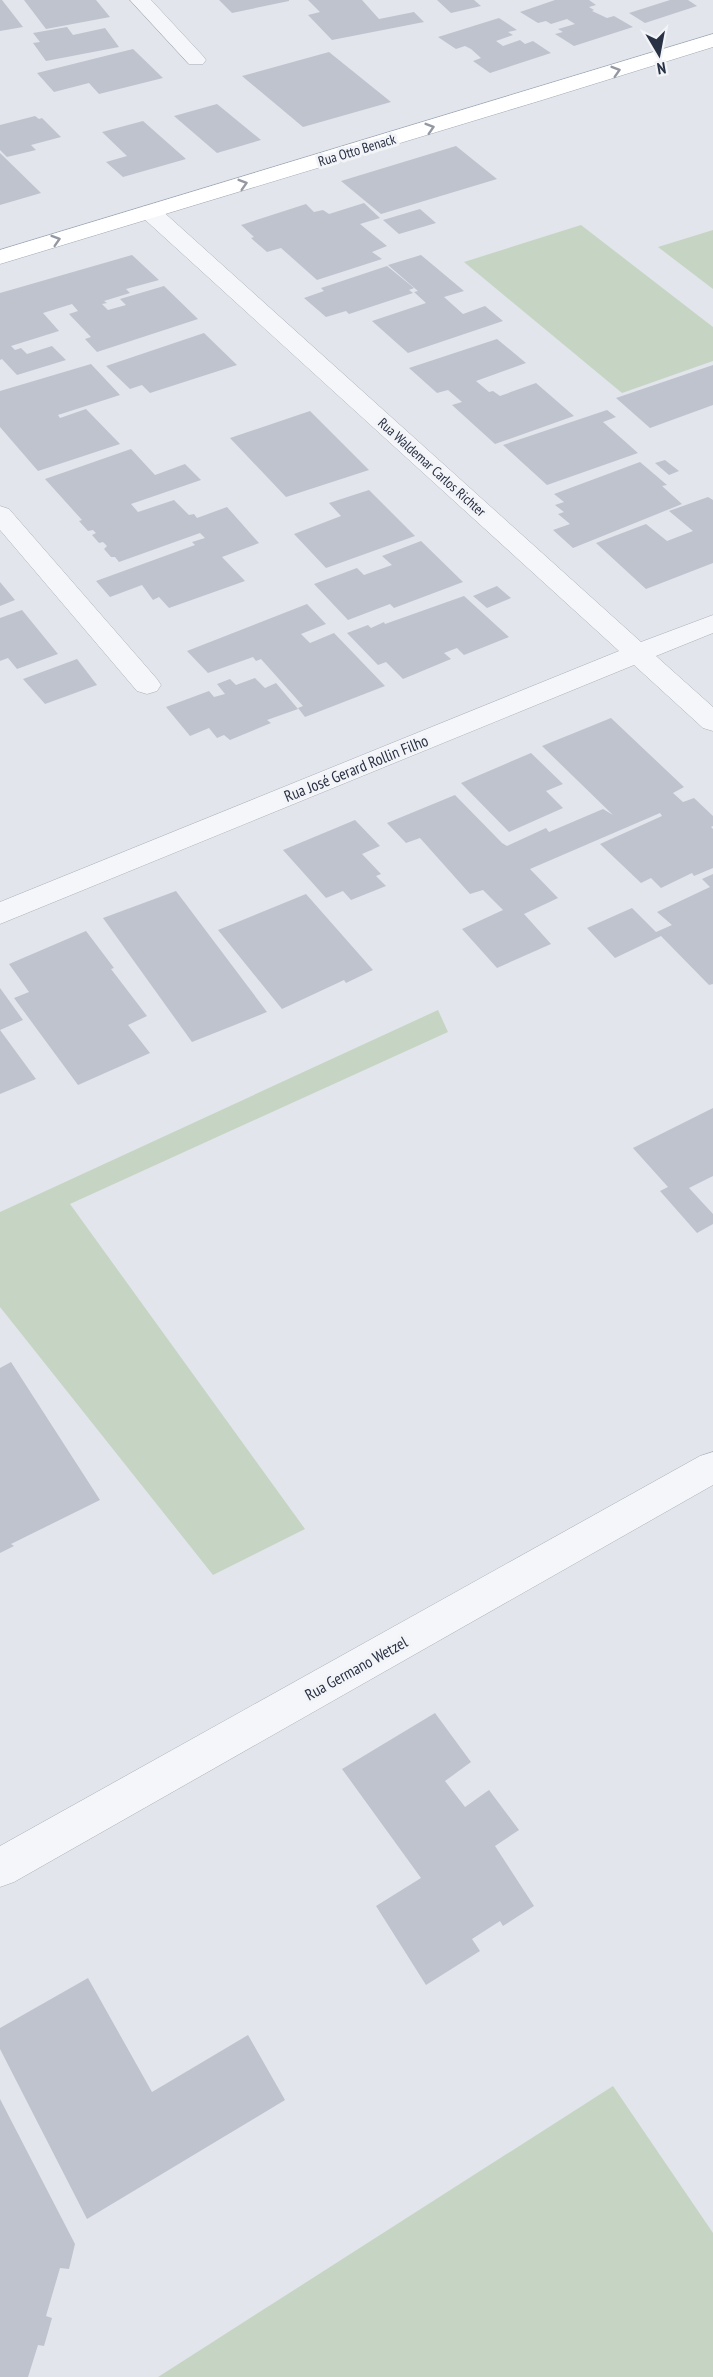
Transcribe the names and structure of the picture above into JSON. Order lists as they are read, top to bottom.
{
  "streets": {
    "main road": ["Rua Otto Benack"],
    "street": ["Rua Waldemar Carlos Richter", "Rua José Gerard Rollin Filho", "Rua Germano Wetzel"]
  },
  "crossings": [
    ["Rua Otto Benack", "Rua Waldemar Carlos Richter"],
    ["Rua Waldemar Carlos Richter", "Rua José Gerard Rollin Filho"]
  ],
  "one_way": ["Rua Otto Benack"],
  "north": "bottom"
}
